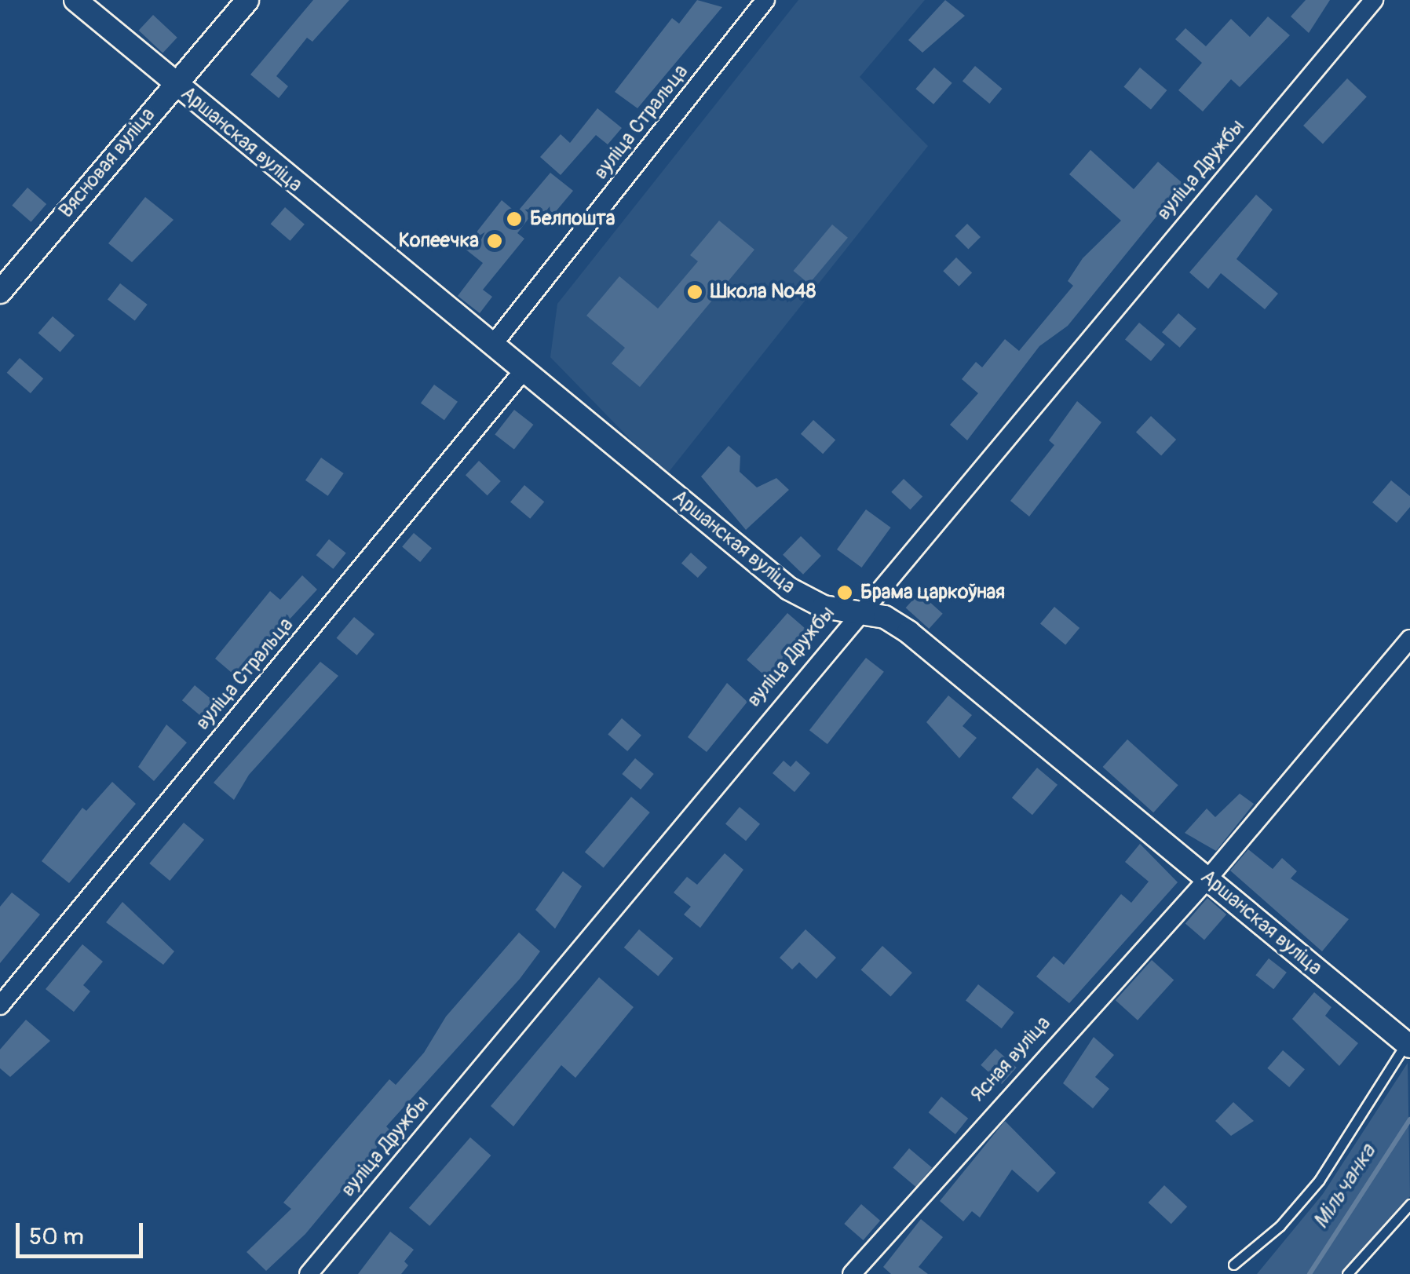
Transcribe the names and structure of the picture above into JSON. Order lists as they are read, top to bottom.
{
  "streets": {
    "street": [
      "вуліца Стральца",
      "Аршанская вуліца",
      "Вясновая вуліца",
      "вуліца Дружбы",
      "Ясная вуліца"
    ]
  },
  "crossings": [
    ["вуліца Стральца", "Аршанская вуліца"],
    ["Аршанская вуліца", "Вясновая вуліца"],
    ["Аршанская вуліца", "вуліца Дружбы"],
    ["Аршанская вуліца", "Ясная вуліца"]
  ],
  "water": ["Мільчанка"],
  "places": [
    "Белпошта",
    "Копеечка",
    "Школа №48",
    "Брама царкоўная"
  ],
  "scale_bar": "50 m"
}
